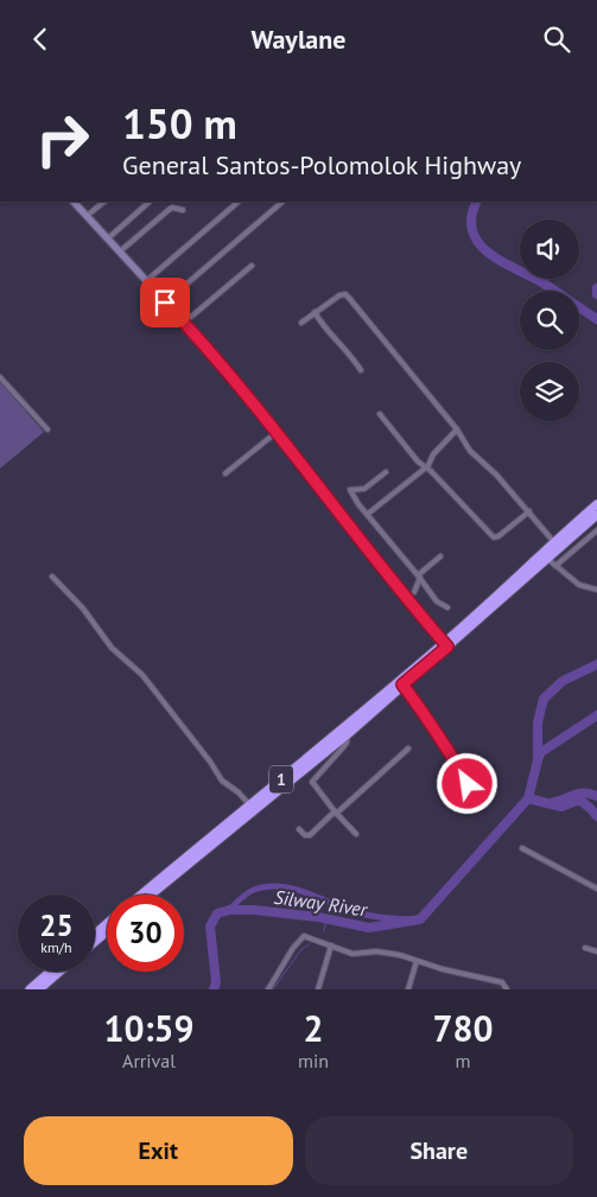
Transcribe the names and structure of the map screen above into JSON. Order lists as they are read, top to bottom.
{
  "streets": {
    "highway": ["1"]
  },
  "water": ["Silway River"],
  "page": {
    "header": "Waylane",
    "turn": ["150 m", "General Santos-Polomolok Highway"],
    "speed": "25 km/h",
    "limit": "30",
    "eta": [
      "10:59",
      "Arrival",
      "2",
      "min",
      "780",
      "m"
    ],
    "buttons": ["Exit", "Share"]
  }
}
